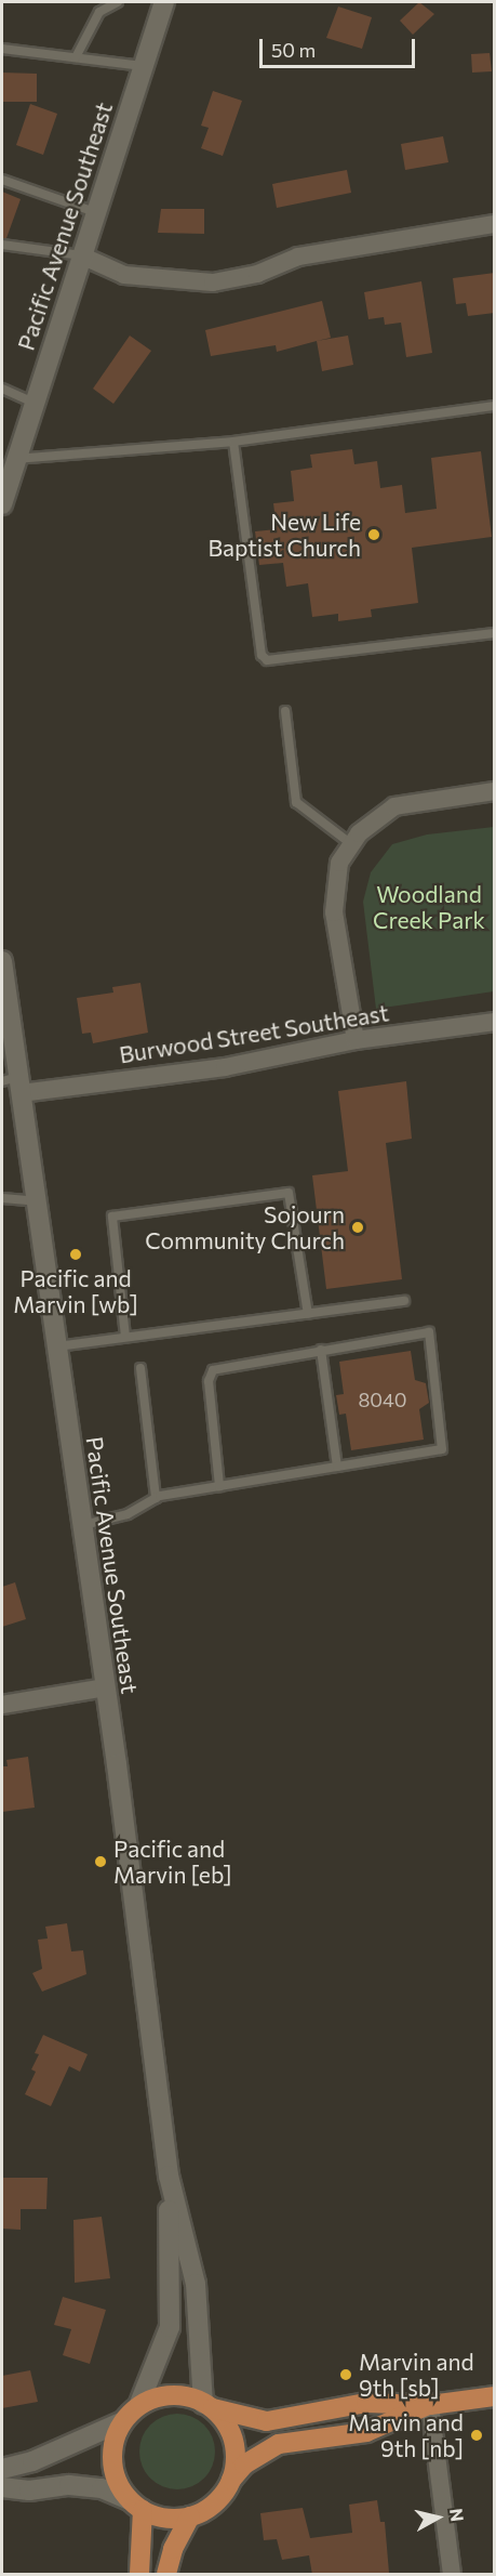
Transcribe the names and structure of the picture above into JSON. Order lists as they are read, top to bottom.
{
  "streets": {
    "main road": ["Pacific Avenue Southeast"],
    "street": ["Burwood Street Southeast"]
  },
  "crossings": [
    ["Pacific Avenue Southeast", "Burwood Street Southeast"]
  ],
  "parks": ["Woodland Creek Park"],
  "places": [
    "New Life Baptist Church",
    "Sojourn Community Church",
    "Pacific and Marvin [wb]",
    "Pacific and Marvin [eb]",
    "Marvin and 9th [sb]",
    "Marvin and 9th [nb]"
  ],
  "house_numbers": ["8040"],
  "scale_bar": "50 m",
  "north": "right"
}
